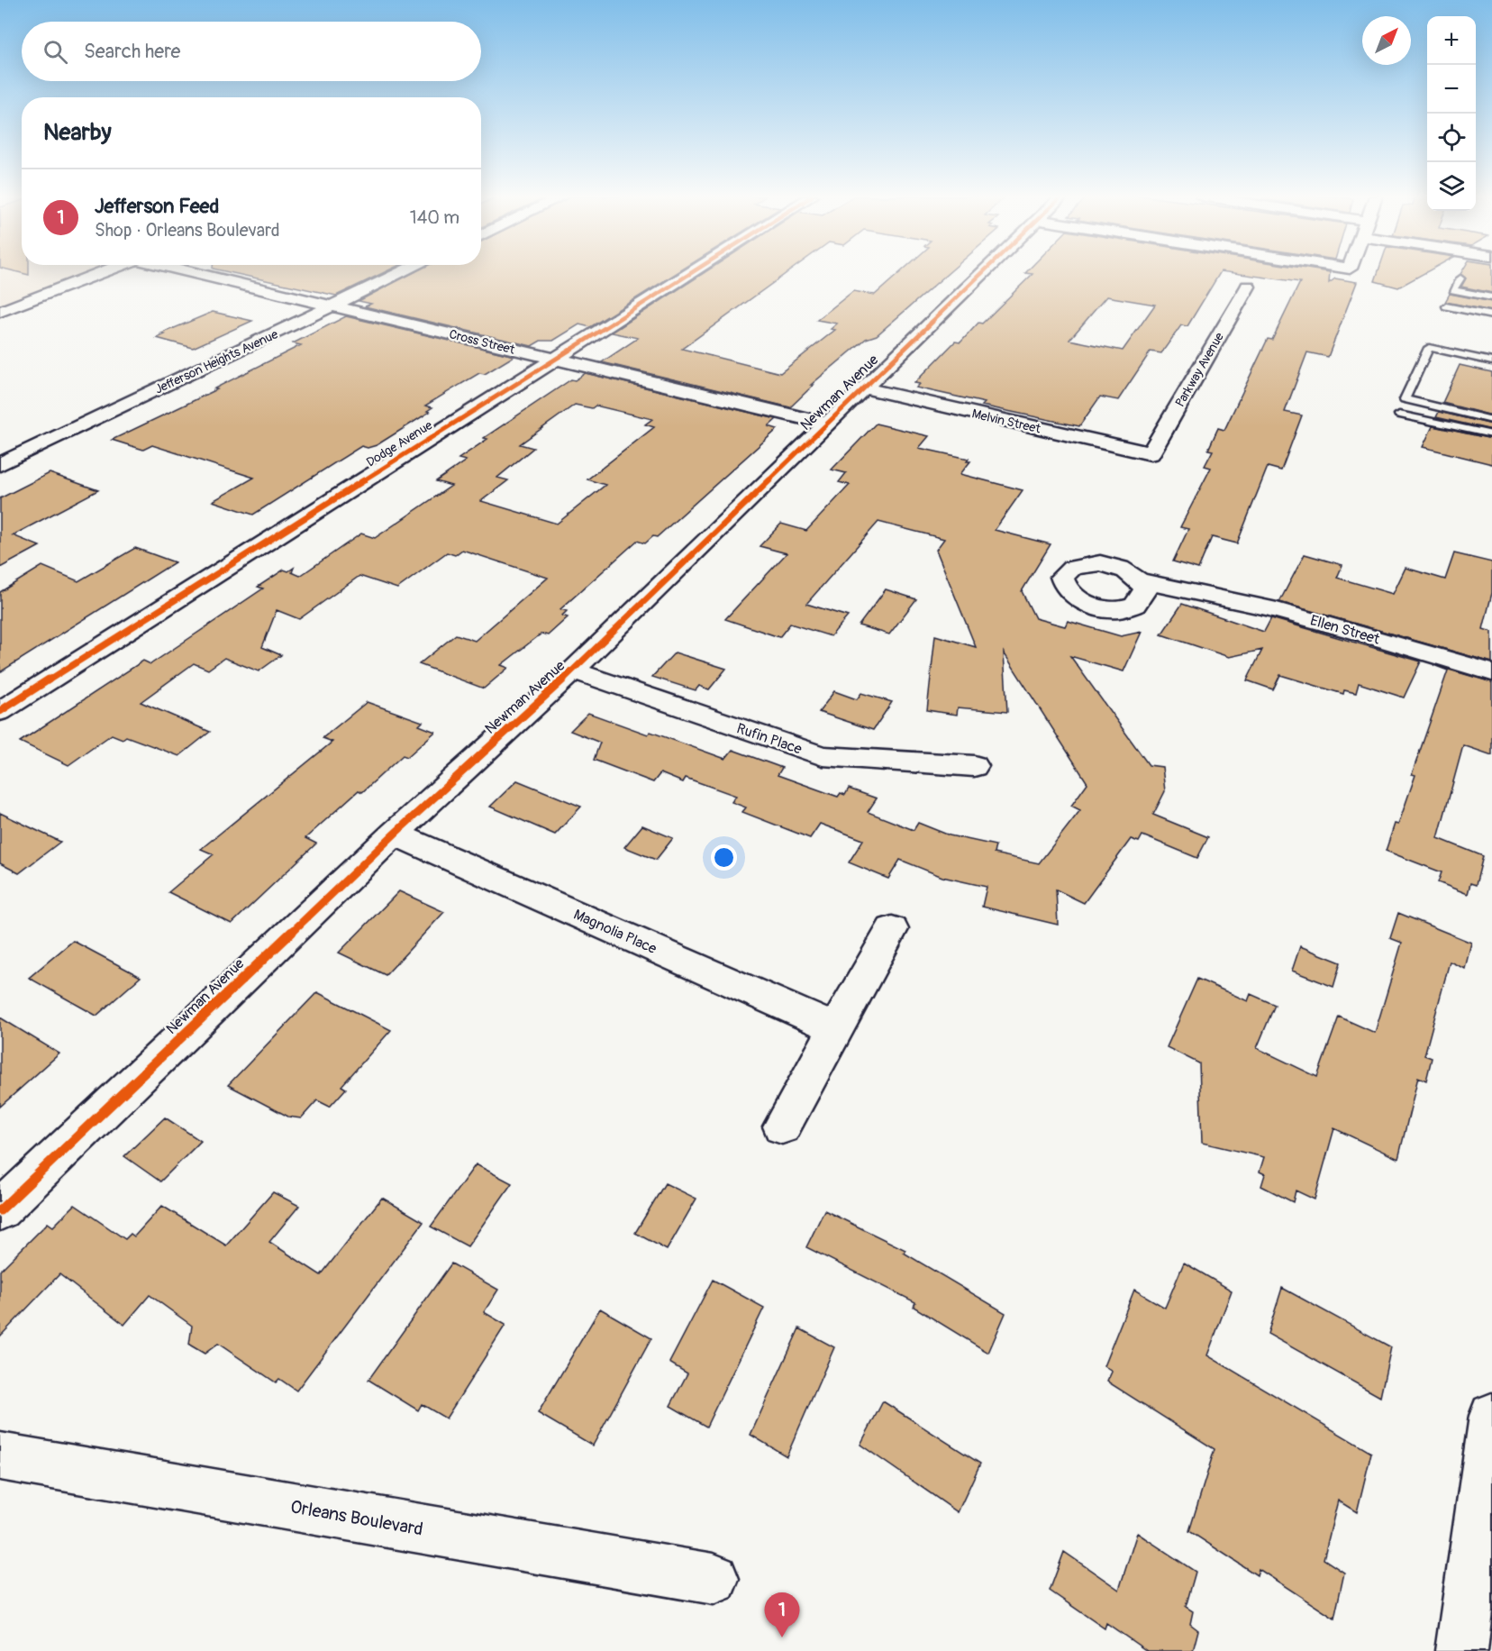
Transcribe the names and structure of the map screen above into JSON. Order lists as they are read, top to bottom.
{
  "streets": {
    "street": [
      "Cross Street",
      "Jefferson Heights Avenue",
      "Parkway Avenue",
      "Newman Avenue",
      "Melvin Street",
      "Dodge Avenue",
      "Ellen Street",
      "Rufin Place",
      "Magnolia Place",
      "Orleans Boulevard"
    ]
  },
  "crossings": [
    ["Cross Street", "Jefferson Heights Avenue"],
    ["Cross Street", "Newman Avenue"],
    ["Cross Street", "Dodge Avenue"],
    ["Parkway Avenue", "Melvin Street"],
    ["Newman Avenue", "Melvin Street"],
    ["Newman Avenue", "Rufin Place"],
    ["Newman Avenue", "Magnolia Place"]
  ],
  "north": "top right",
  "page": {
    "map_buttons": ["+", "−"],
    "search": "Search here",
    "heading": "Nearby",
    "list": [
      {
        "mark": "1",
        "name": "Jefferson Feed",
        "note": "Shop · Orleans Boulevard",
        "value": "140 m"
      }
    ],
    "pins": "1"
  }
}
